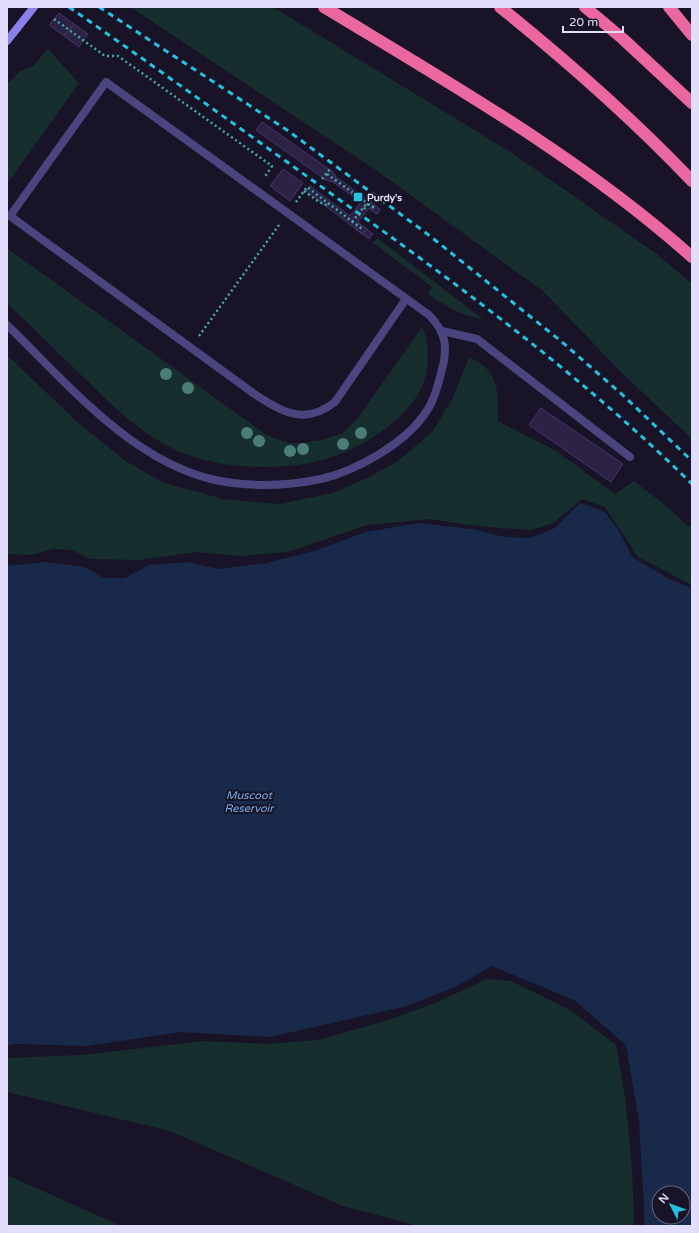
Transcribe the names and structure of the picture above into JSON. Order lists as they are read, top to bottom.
{
  "water": ["Muscoot Reservoir"],
  "places": {
    "transit": ["Purdy's"]
  },
  "scale_bar": "20 m",
  "north": "top left"
}
